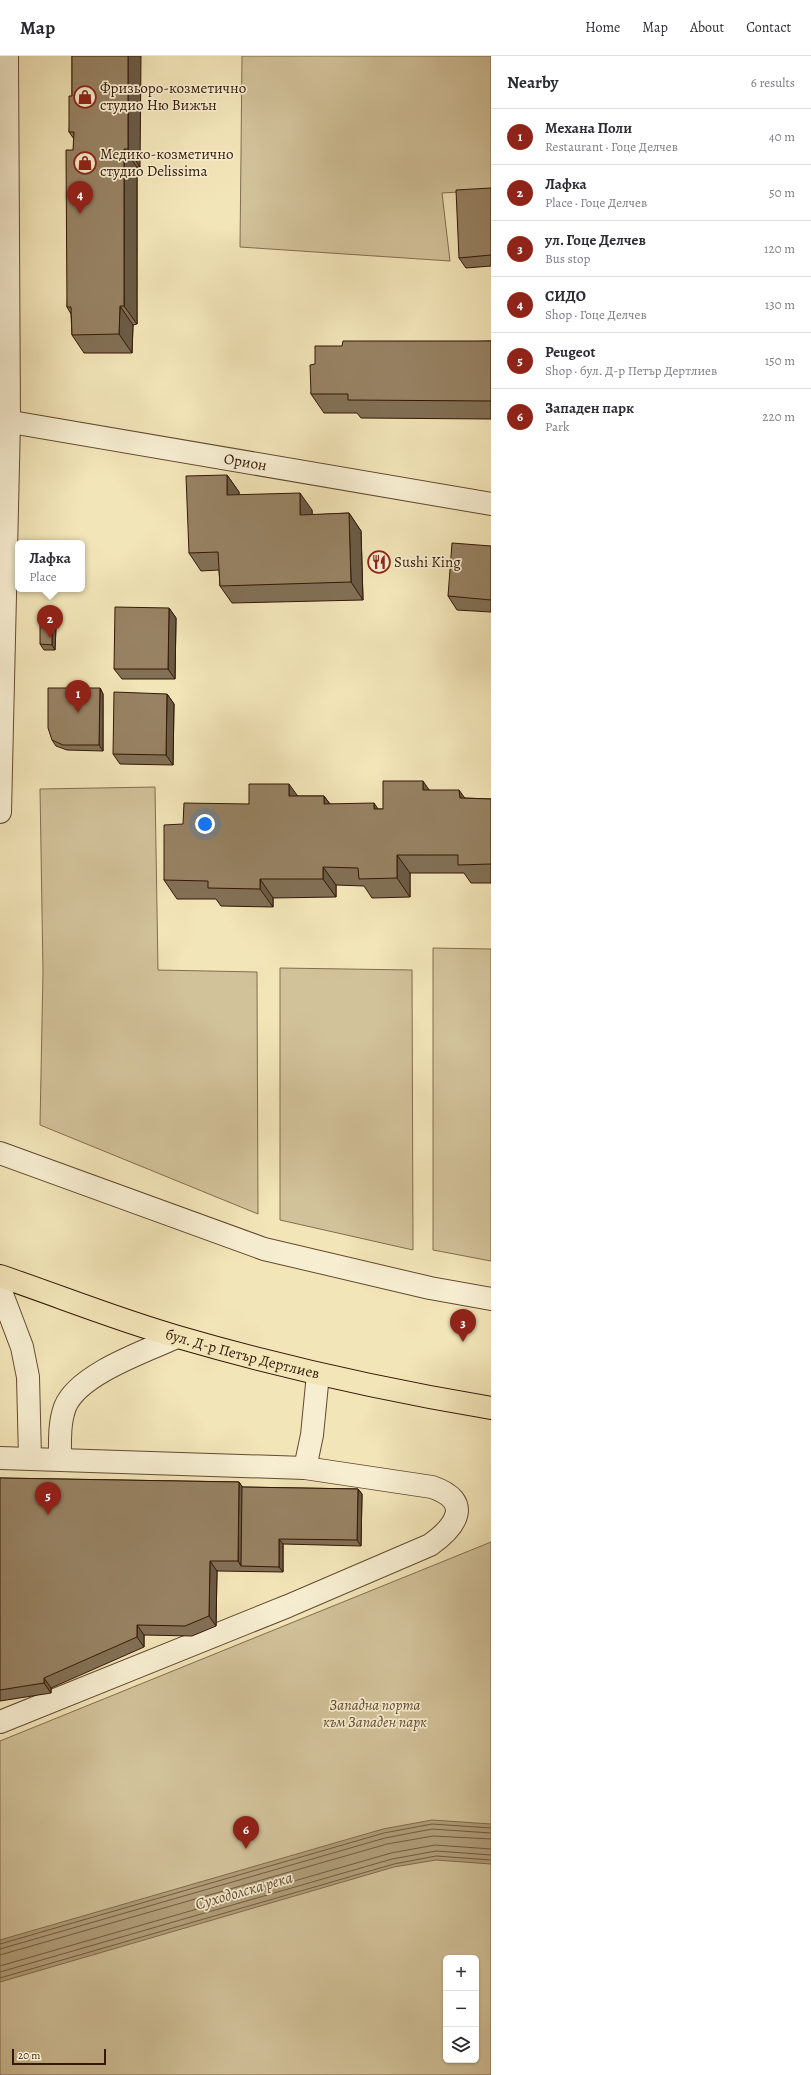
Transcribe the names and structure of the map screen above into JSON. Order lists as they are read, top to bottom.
{
  "streets": {
    "main road": ["бул. Д-р Петър Дертлиев"],
    "street": ["Орион"]
  },
  "water": ["Суходолска река"],
  "parks": ["Западна порта към Западен парк"],
  "places": {
    "shop": ["Фризьоро-козметично студио Ню Вижън", "Медико-козметично студио Delissima"],
    "restaurant": ["Sushi King"]
  },
  "scale_bar": "20 m",
  "page": {
    "header": "Map",
    "nav": [
      "Home",
      "Map",
      "About",
      "Contact"
    ],
    "heading": ["Nearby", "6 results"],
    "list": [
      {
        "mark": "1",
        "name": "Механа Поли",
        "note": "Restaurant · Гоце Делчев",
        "value": "40 m"
      },
      {
        "mark": "2",
        "name": "Лафка",
        "note": "Place · Гоце Делчев",
        "value": "50 m"
      },
      {
        "mark": "3",
        "name": "ул. Гоце Делчев",
        "note": "Bus stop",
        "value": "120 m"
      },
      {
        "mark": "4",
        "name": "СИДО",
        "note": "Shop · Гоце Делчев",
        "value": "130 m"
      },
      {
        "mark": "5",
        "name": "Peugeot",
        "note": "Shop · бул. Д-р Петър Дертлиев",
        "value": "150 m"
      },
      {
        "mark": "6",
        "name": "Западен парк",
        "note": "Park",
        "value": "220 m"
      }
    ],
    "pins": [
      "4",
      "2",
      "1",
      "3",
      "5",
      "6"
    ],
    "popup": ["Лафка", "Place"],
    "map_buttons": ["+", "−"],
    "scale": "20 m"
  }
}
